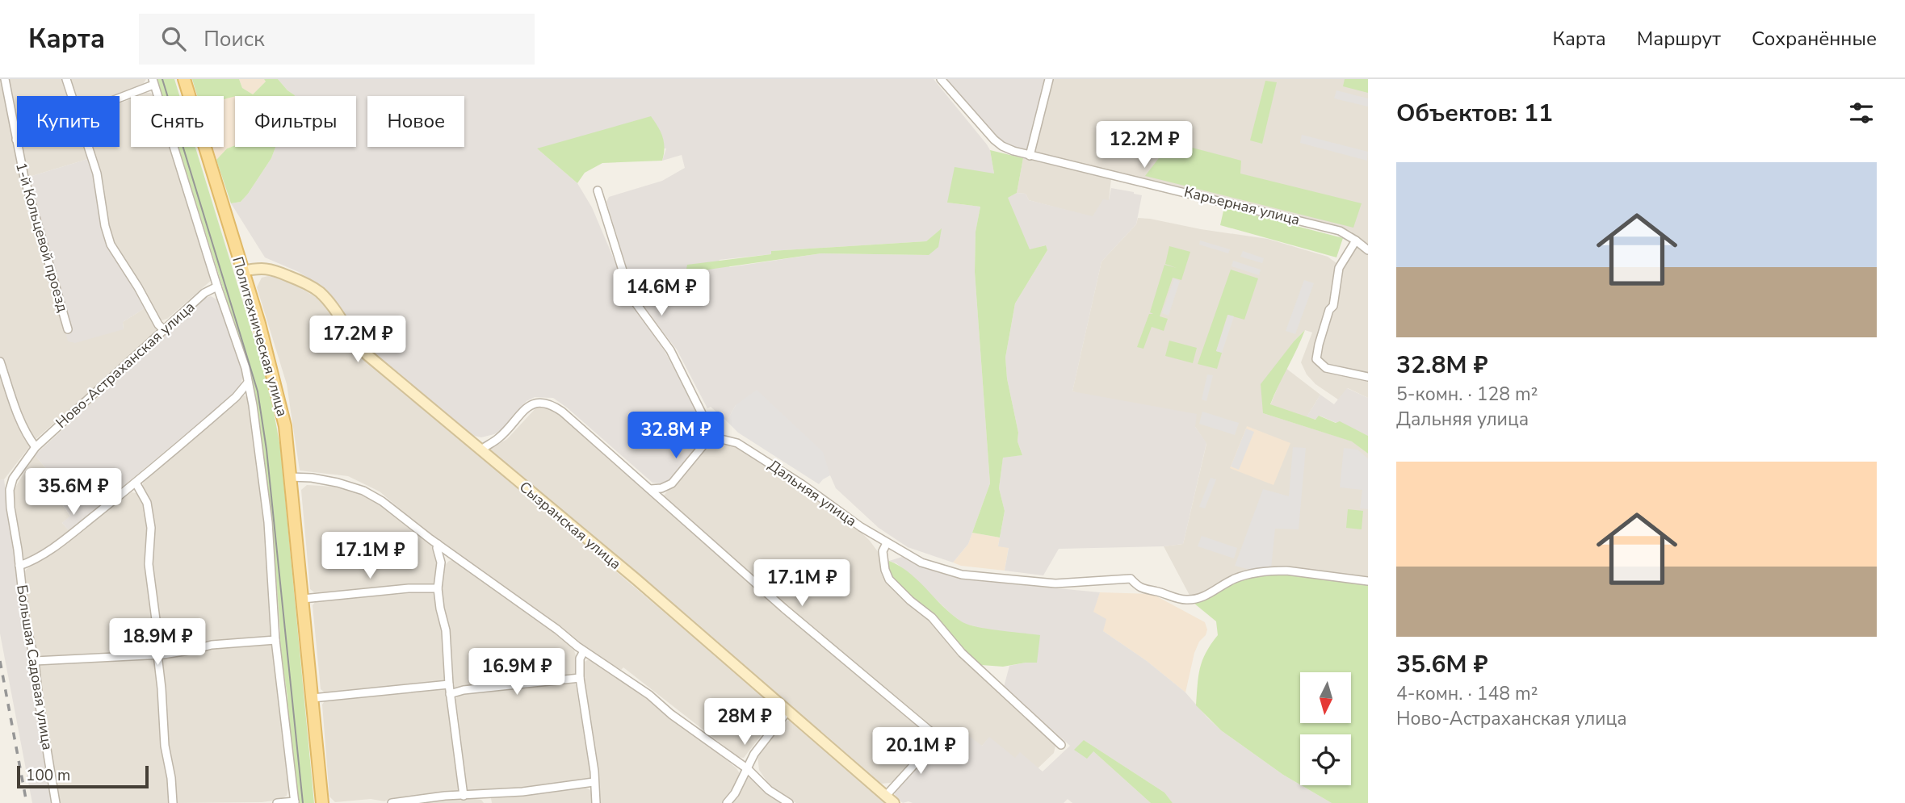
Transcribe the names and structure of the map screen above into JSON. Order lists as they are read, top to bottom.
{
  "streets": {
    "main road": ["Политехническая улица"],
    "street": [
      "Карьерная улица",
      "1-й Кольцевой проезд",
      "Ново-Астраханская улица",
      "Дальняя улица",
      "Сызранская улица",
      "Большая Садовая улица"
    ]
  },
  "crossings": [
    ["Политехническая улица", "Сызранская улица"],
    ["Ново-Астраханская улица", "Большая Садовая улица"]
  ],
  "scale_bar": "100 m",
  "north": "bottom",
  "page": {
    "header": "Карта",
    "search": "Поиск",
    "nav": ["Карта", "Маршрут", "Сохранённые"],
    "heading": "Объектов: 11",
    "chip": [
      "Купить",
      "Снять",
      "Фильтры",
      "Новое"
    ],
    "price": [
      "12.2M ₽",
      "14.6M ₽",
      "17.2M ₽",
      "32.8M ₽",
      "35.6M ₽",
      "17.1M ₽",
      "17.1M ₽",
      "18.9M ₽",
      "16.9M ₽",
      "28M ₽",
      "20.1M ₽"
    ],
    "list": [
      {
        "name": "32.8M ₽",
        "note": "5-комн. · 128 m² · Дальняя улица"
      },
      {
        "name": "35.6M ₽",
        "note": "4-комн. · 148 m² · Ново-Астраханская улица"
      }
    ],
    "scale": "100 m"
  }
}
